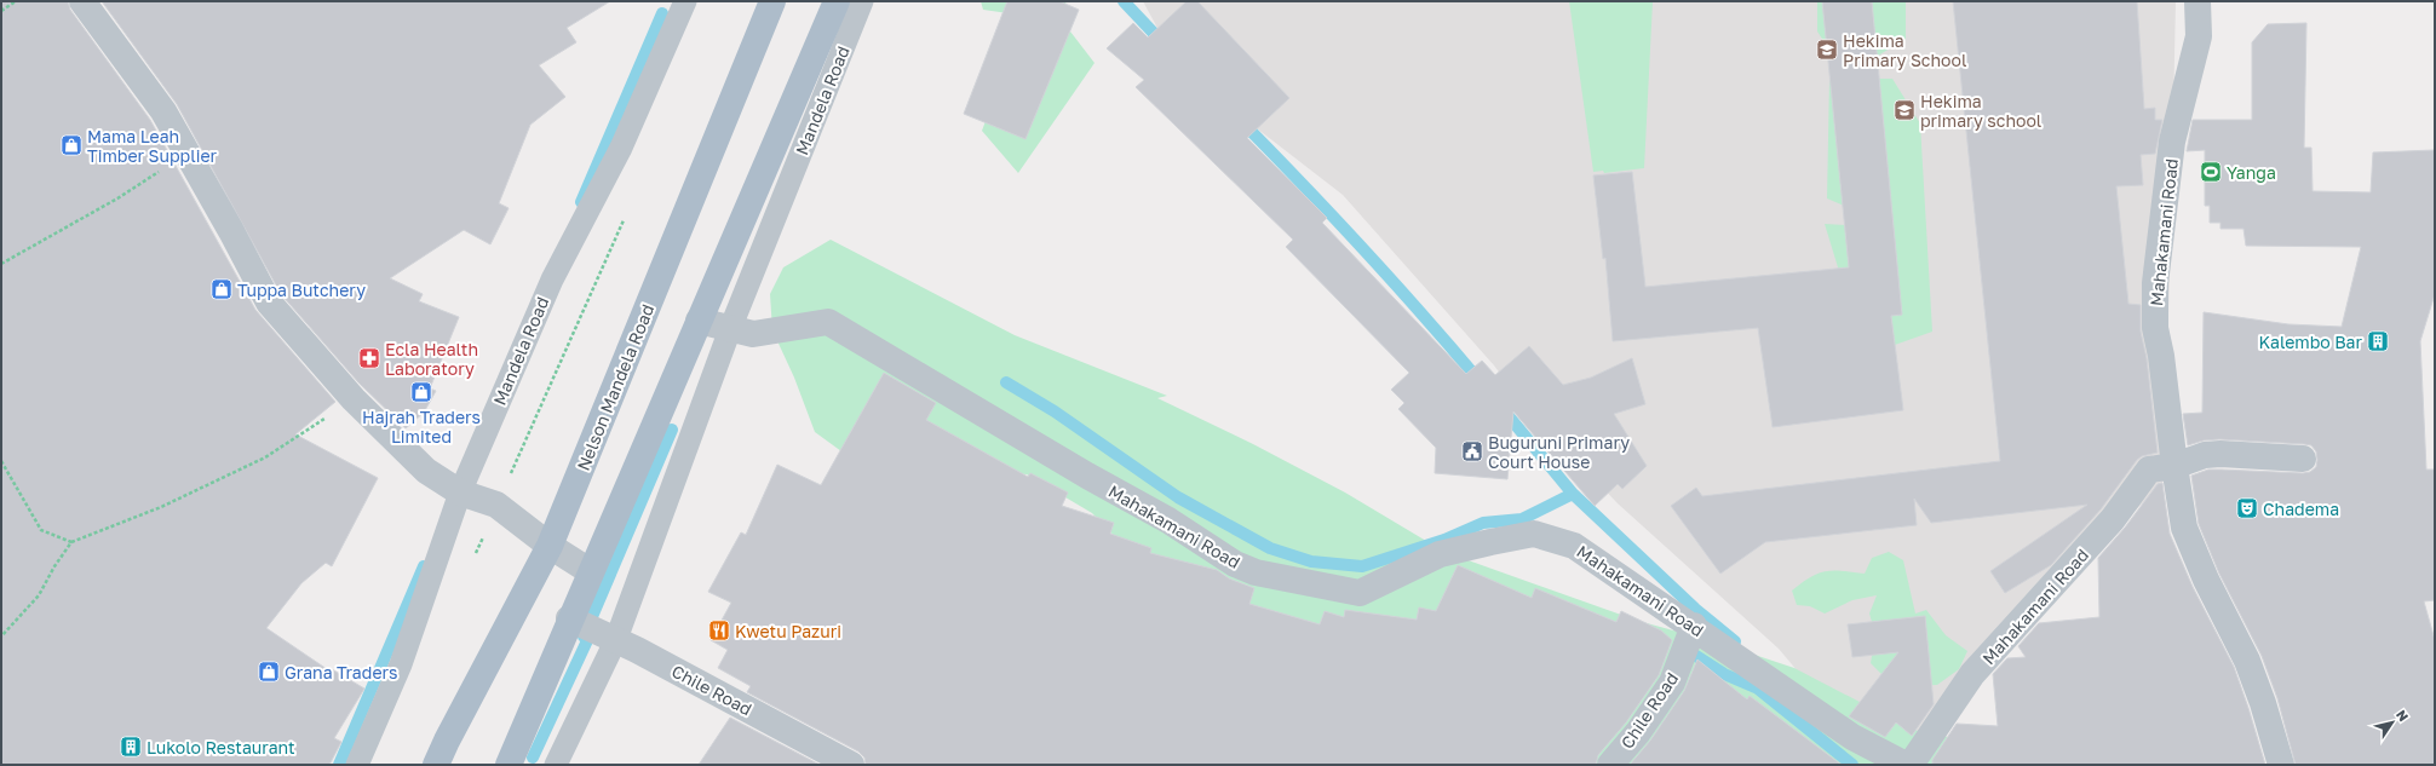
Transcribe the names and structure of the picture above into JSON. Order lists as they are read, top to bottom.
{
  "streets": {
    "main road": ["Nelson Mandela Road"],
    "street": ["Mahakamani Road", "Chile Road"],
    "lane": ["Mandela Road"]
  },
  "crossings": [
    ["Mandela Road", "Mahakamani Road"],
    ["Mandela Road", "Chile Road"],
    ["Mahakamani Road", "Chile Road"]
  ],
  "places": {
    "school or university": ["Hekima Primary School", "Hekima primary school"],
    "shop": [
      "Mama Leah Timber Supplier",
      "Tuppa Butchery",
      "Hajrah Traders Limited",
      "Grana Traders"
    ],
    "sports": ["Yanga"],
    "building": ["Kalembo Bar", "Lukolo Restaurant"],
    "pharmacy": ["Ecla Health Laboratory"],
    "public building": ["Buguruni Primary Court House"],
    "theatre": ["Chadema"],
    "restaurant": ["Kwetu Pazuri"]
  },
  "north": "top right"
}
